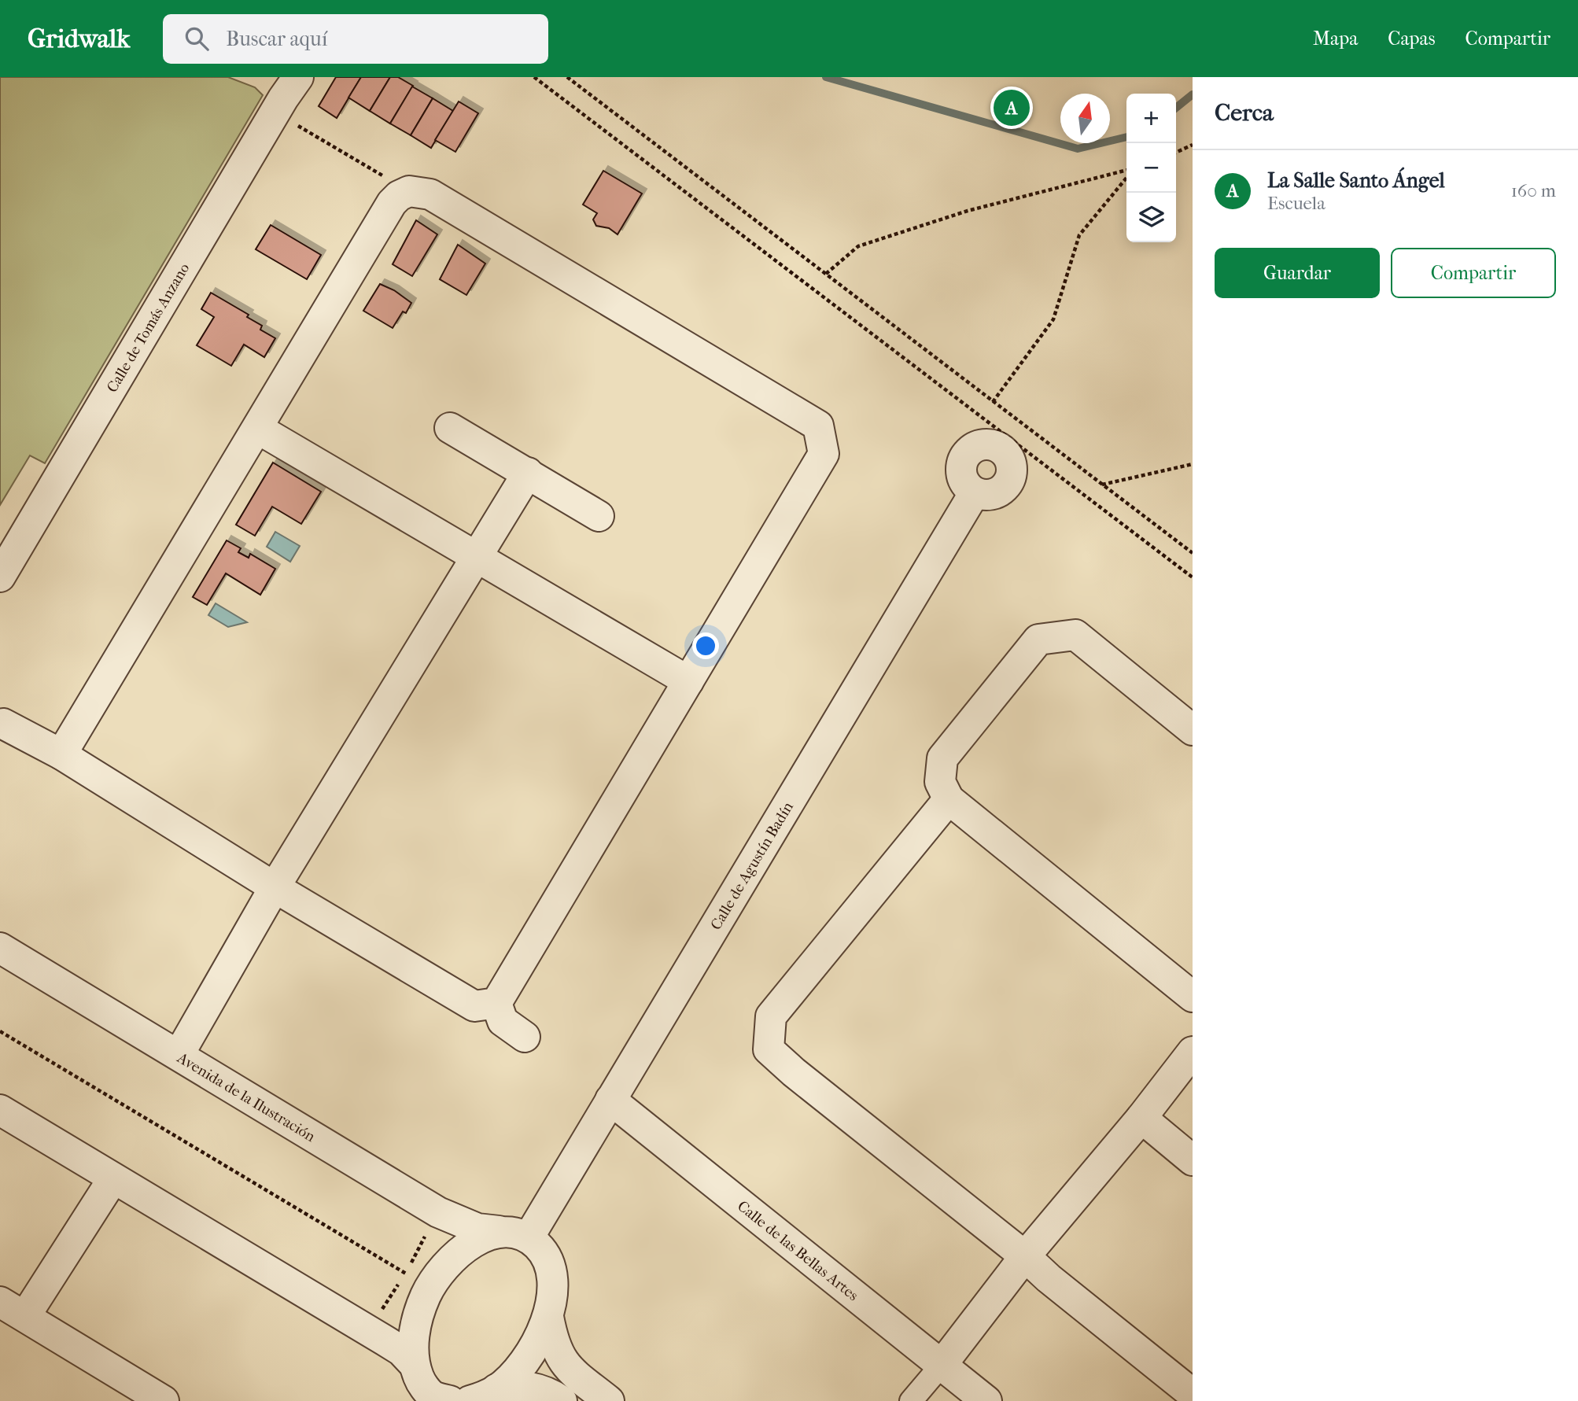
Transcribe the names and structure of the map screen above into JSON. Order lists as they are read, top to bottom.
{
  "streets": {
    "street": [
      "Calle de Tomás Anzano",
      "Calle de Agustín Badín",
      "Avenida de la Ilustración",
      "Calle de las Bellas Artes"
    ]
  },
  "crossings": [
    ["Calle de Agustín Badín", "Avenida de la Ilustración"],
    ["Calle de Agustín Badín", "Calle de las Bellas Artes"]
  ],
  "north": "top",
  "page": {
    "header": "Gridwalk",
    "search": "Buscar aquí",
    "nav": ["Mapa", "Capas", "Compartir"],
    "heading": "Cerca",
    "pins": "A",
    "map_buttons": ["+", "−"],
    "list": [
      {
        "mark": "A",
        "name": "La Salle Santo Ángel",
        "note": "Escuela",
        "value": "160 m"
      }
    ],
    "buttons": ["Guardar", "Compartir"]
  }
}
